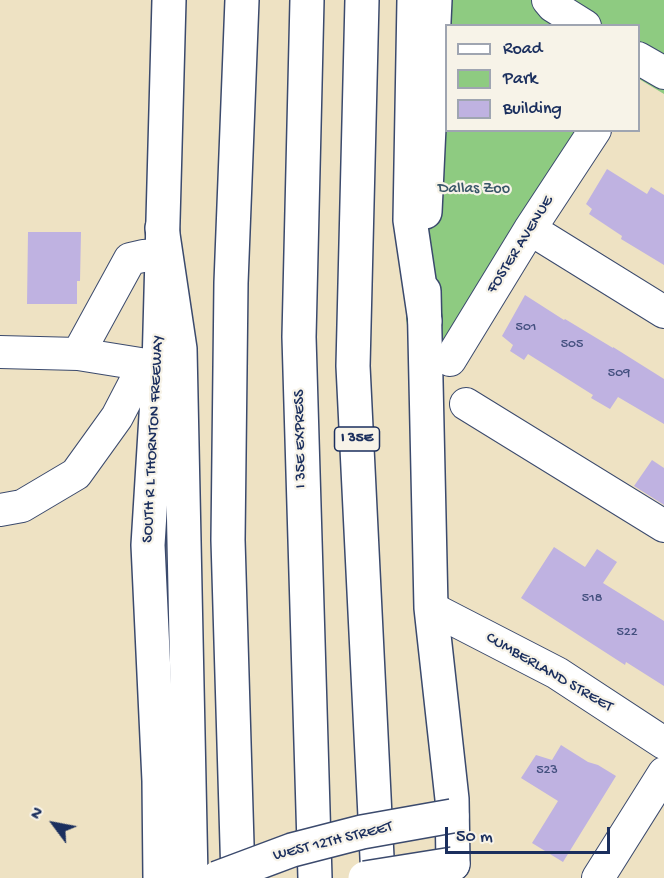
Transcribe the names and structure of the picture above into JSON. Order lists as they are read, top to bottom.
{
  "streets": {
    "main road": [
      "SOUTH R L THORNTON FREEWAY",
      "I 35E EXPRESS",
      "I 35E",
      "WEST 12TH STREET"
    ],
    "street": ["FOSTER AVENUE", "CUMBERLAND STREET"]
  },
  "parks": ["Dallas Zoo"],
  "house_numbers": [
    "501",
    "505",
    "509",
    "518",
    "522",
    "523"
  ],
  "legend": ["Road", "Park", "Building"],
  "scale_bar": "50 m",
  "north": "top left"
}
